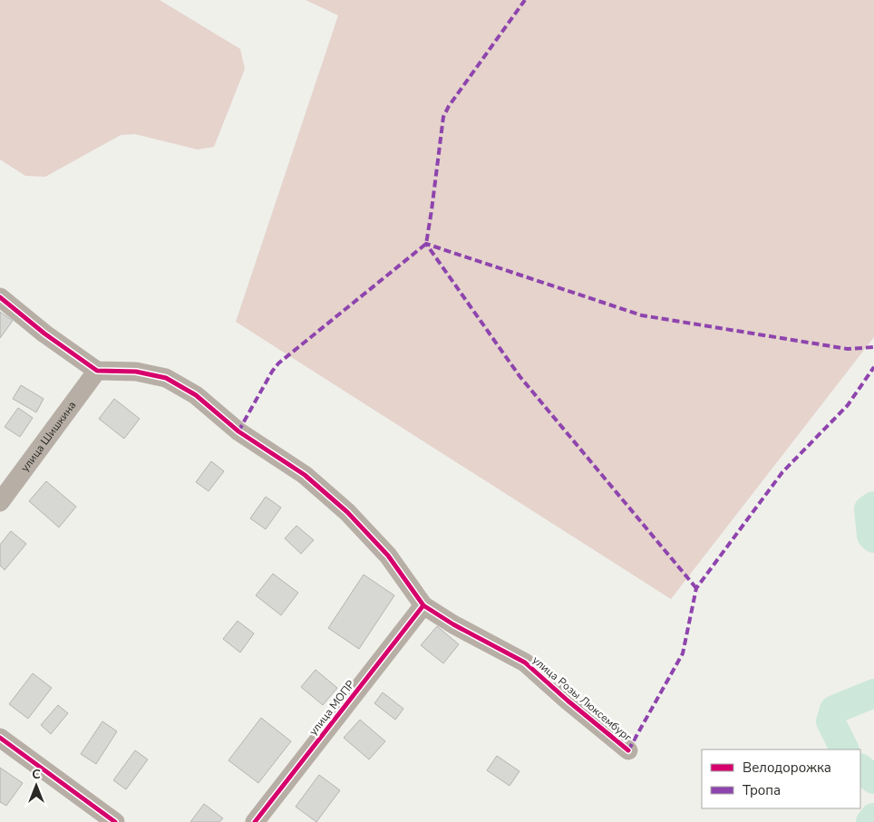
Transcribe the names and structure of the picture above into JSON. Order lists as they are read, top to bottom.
{
  "streets": {
    "street": ["улица Шишкина", "улица Розы Люксембург", "улица МОПР"]
  },
  "crossings": [
    ["улица Шишкина", "улица Розы Люксембург"],
    ["улица Розы Люксембург", "улица МОПР"]
  ],
  "legend": ["Велодорожка", "Тропа"],
  "north": "top"
}
